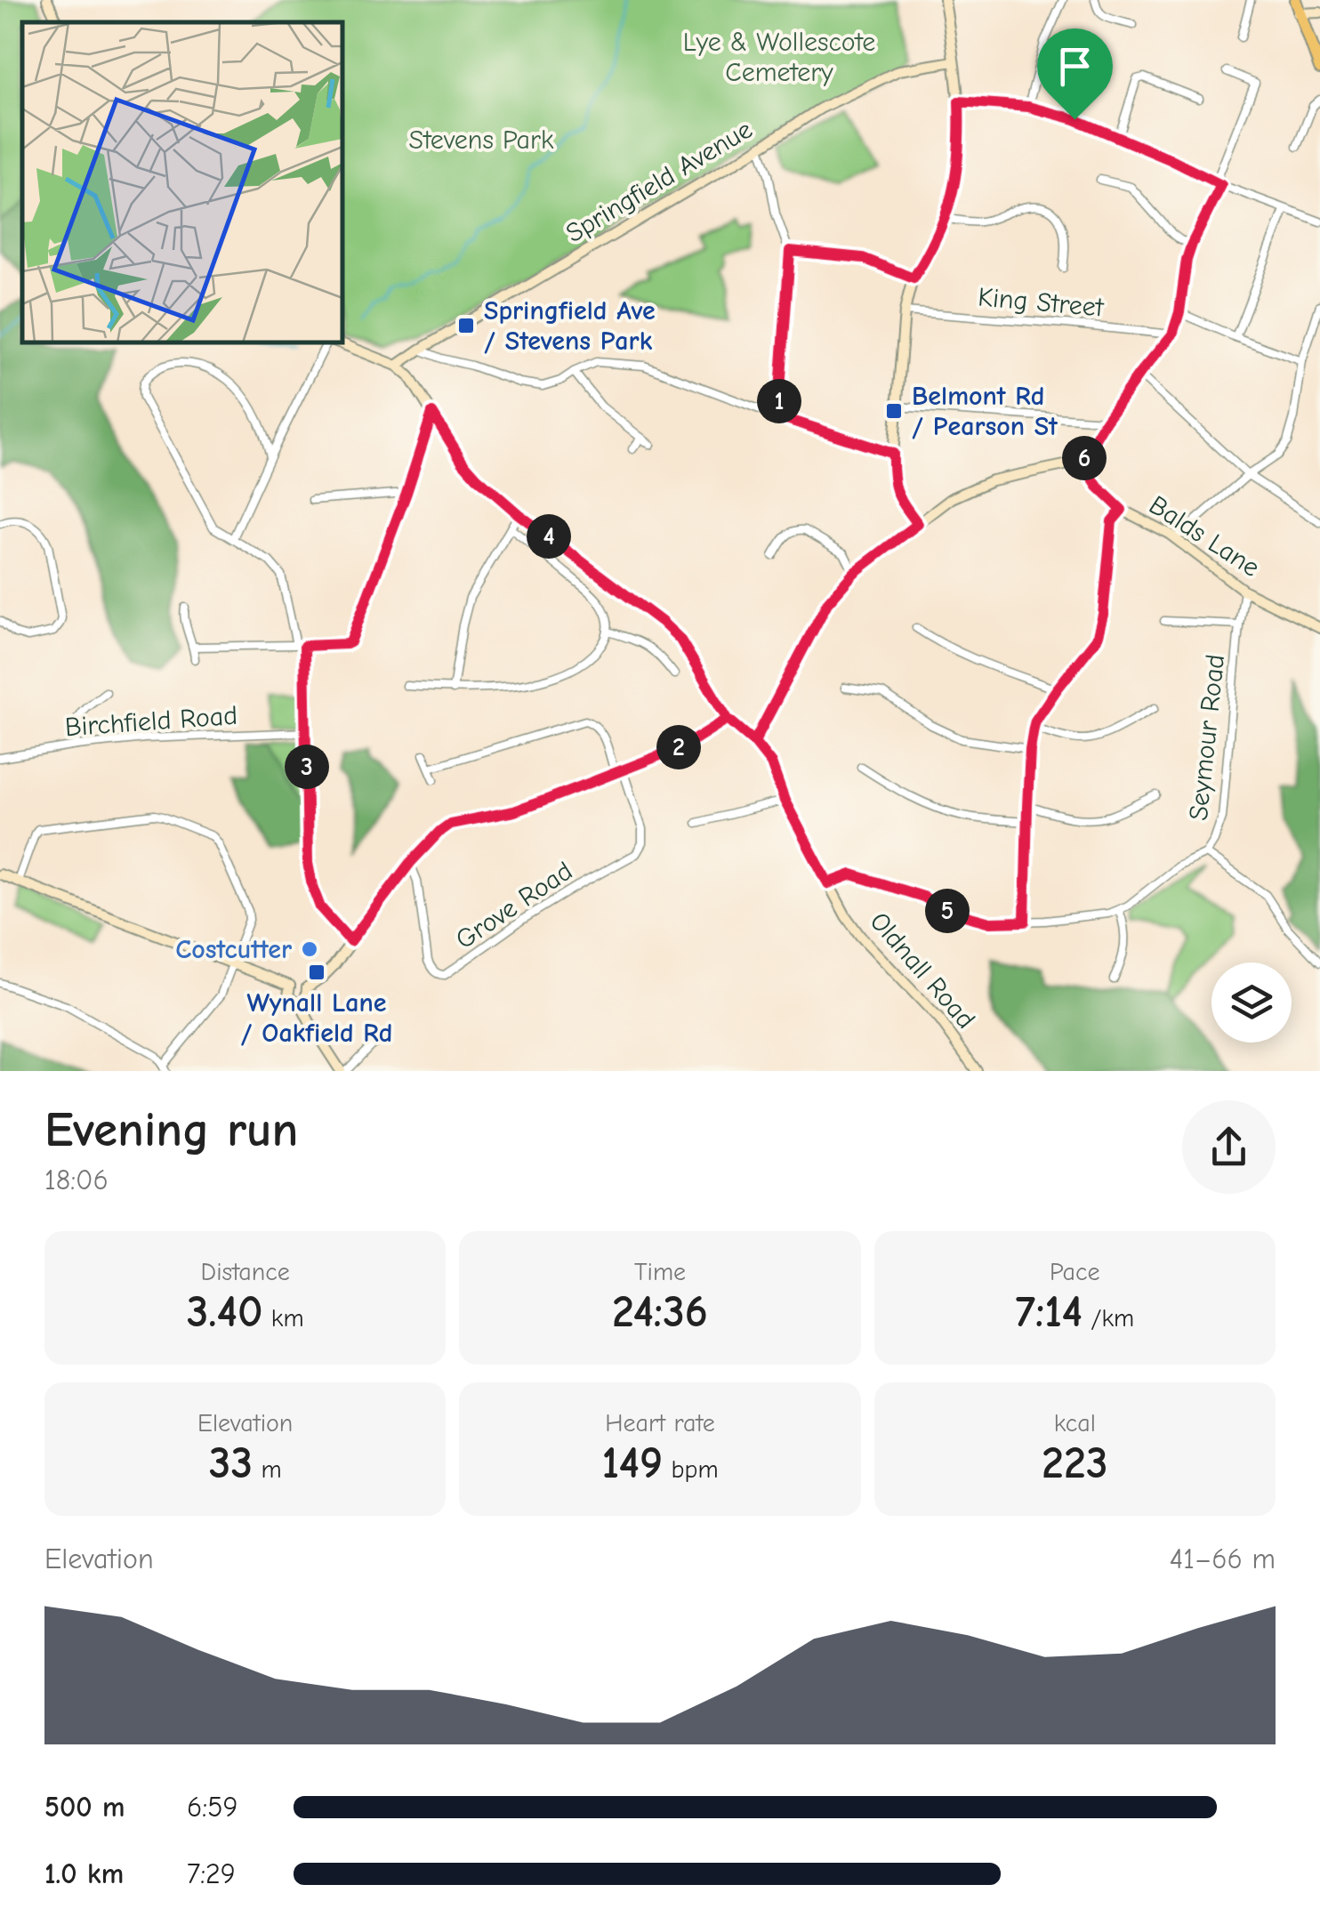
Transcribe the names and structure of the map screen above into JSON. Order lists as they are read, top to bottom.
{
  "streets": {
    "street": [
      "Springfield Avenue",
      "King Street",
      "Balds Lane",
      "Birchfield Road",
      "Seymour Road",
      "Grove Road",
      "Oldnall Road"
    ]
  },
  "crossings": [
    ["Springfield Avenue", "Oldnall Road"],
    ["Balds Lane", "Seymour Road"],
    ["Seymour Road", "Oldnall Road"]
  ],
  "parks": ["Lye & Wollescote Cemetery", "Stevens Park"],
  "places": {
    "transit": ["Springfield Ave / Stevens Park", "Belmont Rd / Pearson St", "Wynall Lane / Oakfield Rd"],
    "other": ["Costcutter"]
  },
  "page": {
    "pins": [
      "1",
      "6",
      "4",
      "2",
      "3",
      "5"
    ],
    "heading": ["Evening run", "18:06"],
    "stats": [
      ["Distance", "3.40 km"],
      ["Time", "24:36"],
      ["Pace", "7:14 /km"],
      ["Elevation", "33 m"],
      ["Heart rate", "149 bpm"],
      ["kcal", "223"]
    ],
    "chart": ["Elevation", "41–66 m"],
    "list": [
      {
        "name": "500 m",
        "note": "6:59"
      },
      {
        "name": "1.0 km",
        "note": "7:29"
      }
    ]
  }
}
